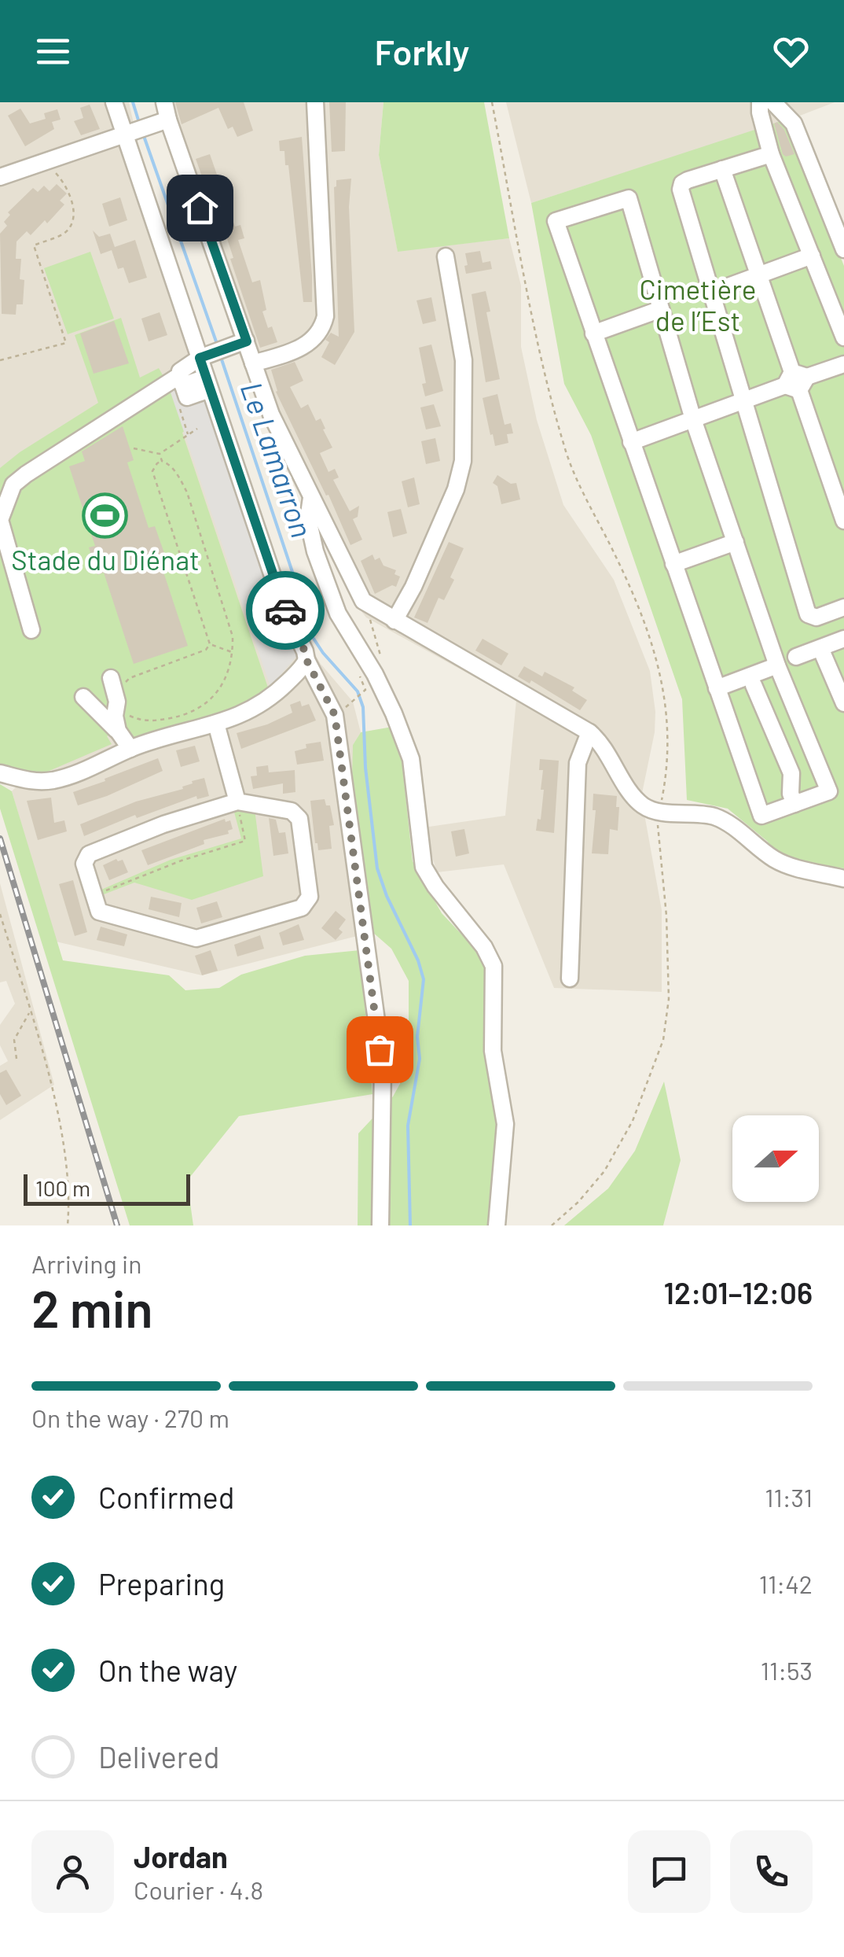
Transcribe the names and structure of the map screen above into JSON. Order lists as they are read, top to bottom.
{
  "water": ["Le Lamarron"],
  "parks": ["Cimetière de l’Est"],
  "places": {
    "sports": ["Stade du Diénat"]
  },
  "scale_bar": "100 m",
  "north": "right",
  "page": {
    "header": "Forkly",
    "scale": "100 m",
    "heading": ["2 min", "Arriving in", "12:01–12:06"],
    "panel": ["Jordan", "Courier · 4.8"],
    "bar": "On the way · 270 m",
    "list": [
      ["Confirmed", "11:31"],
      ["Preparing", "11:42"],
      ["On the way", "11:53"],
      "Delivered"
    ]
  }
}
